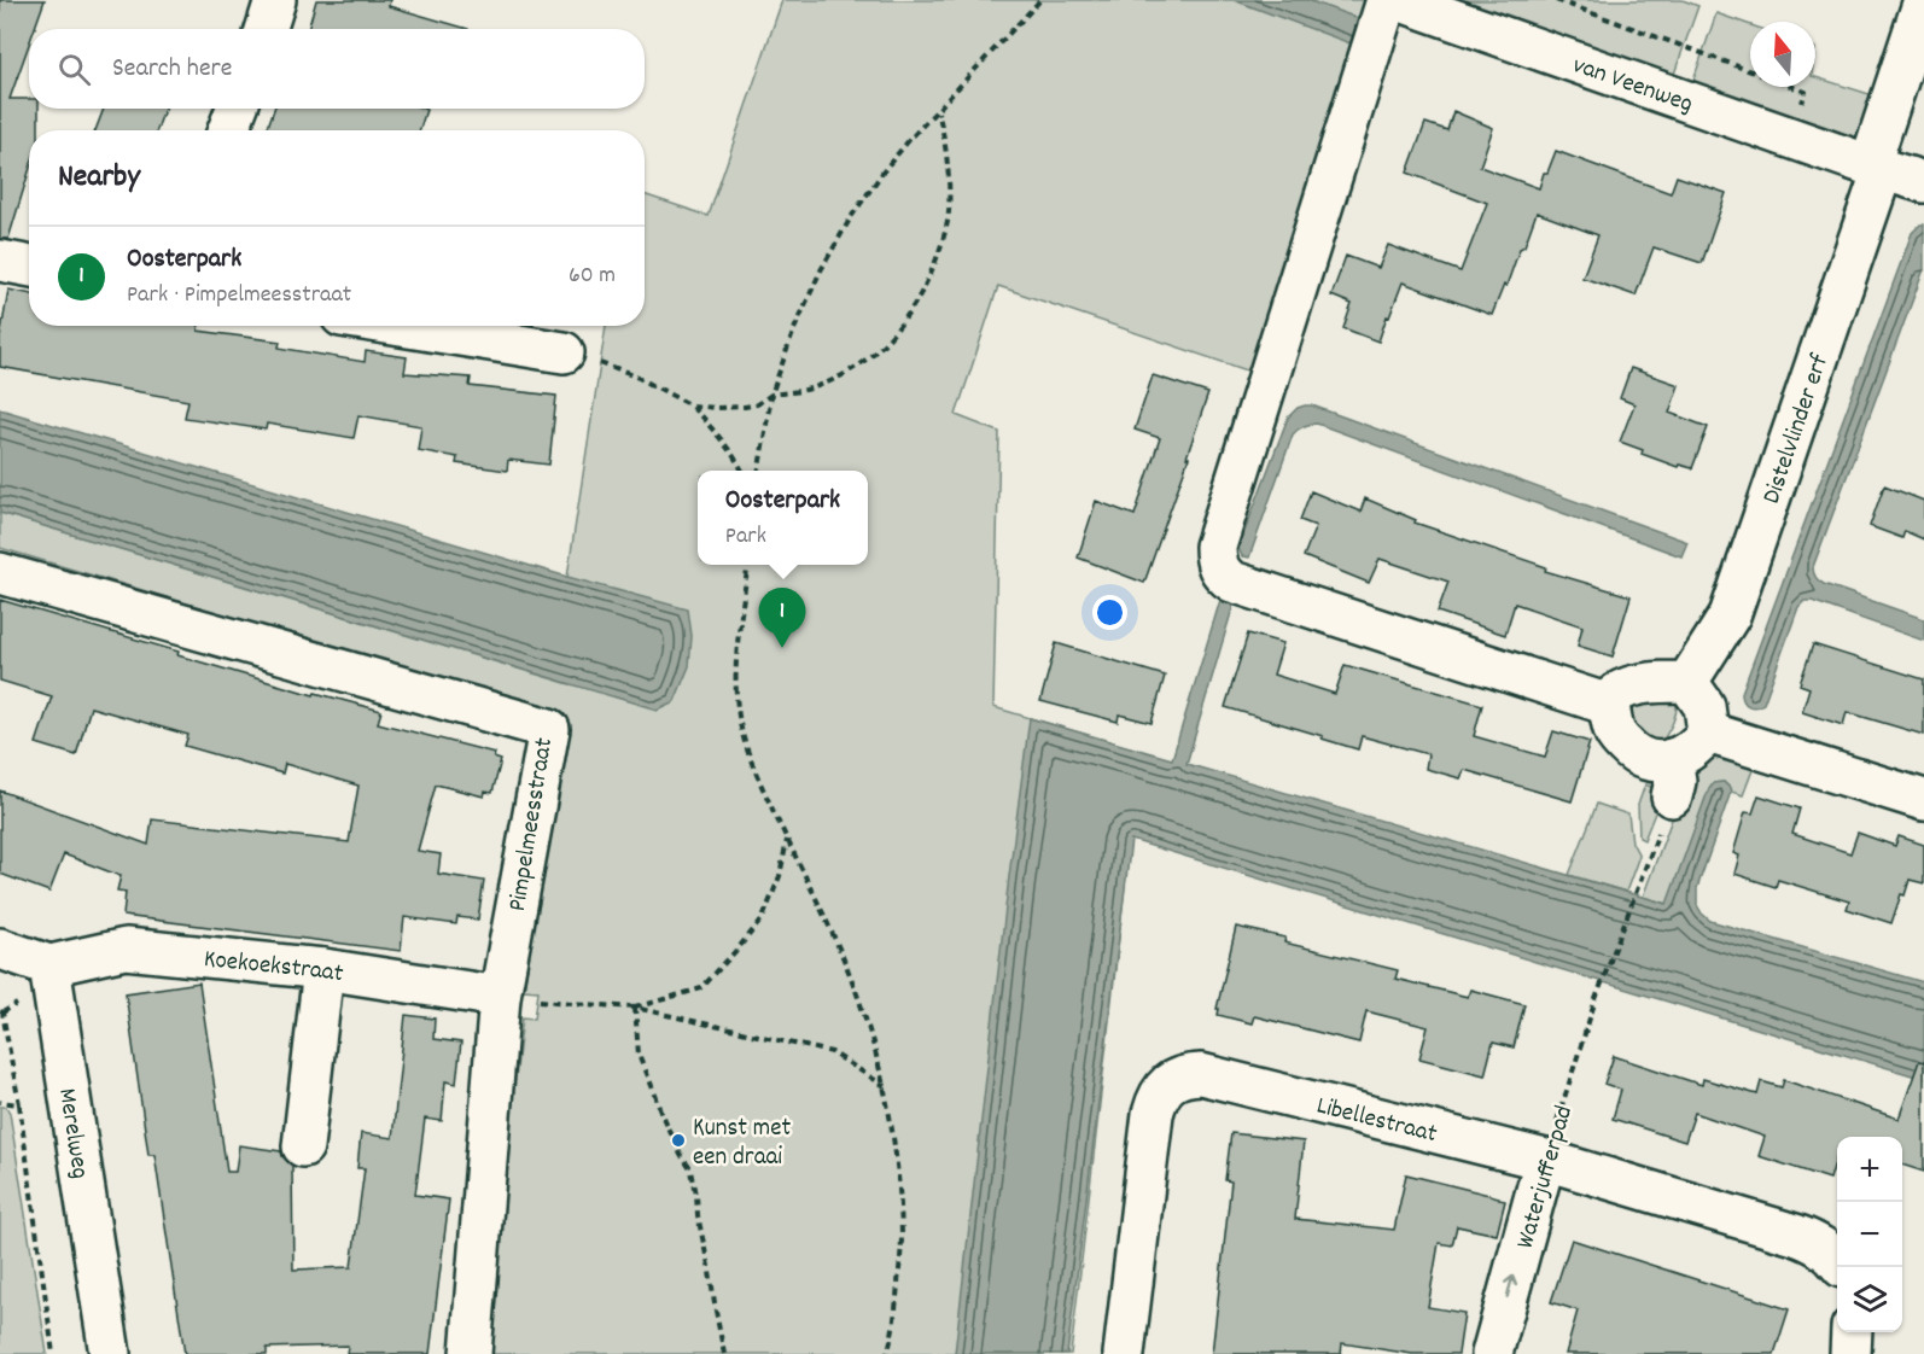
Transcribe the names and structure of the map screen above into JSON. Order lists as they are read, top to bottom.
{
  "streets": {
    "street": [
      "van Veenweg",
      "Distelvlinder erf",
      "Pimpelmeesstraat",
      "Koekoekstraat",
      "Libellestraat",
      "Merelweg",
      "Waterjufferpad"
    ]
  },
  "crossings": [
    ["van Veenweg", "Distelvlinder erf"],
    ["Pimpelmeesstraat", "Koekoekstraat"],
    ["Koekoekstraat", "Merelweg"],
    ["Libellestraat", "Waterjufferpad"]
  ],
  "places": ["Kunst met een draai"],
  "north": "top",
  "page": {
    "search": "Search here",
    "heading": "Nearby",
    "list": [
      {
        "mark": "1",
        "name": "Oosterpark",
        "note": "Park · Pimpelmeesstraat",
        "value": "60 m"
      }
    ],
    "popup": ["Oosterpark", "Park"],
    "pins": "1",
    "map_buttons": ["+", "−"]
  }
}
